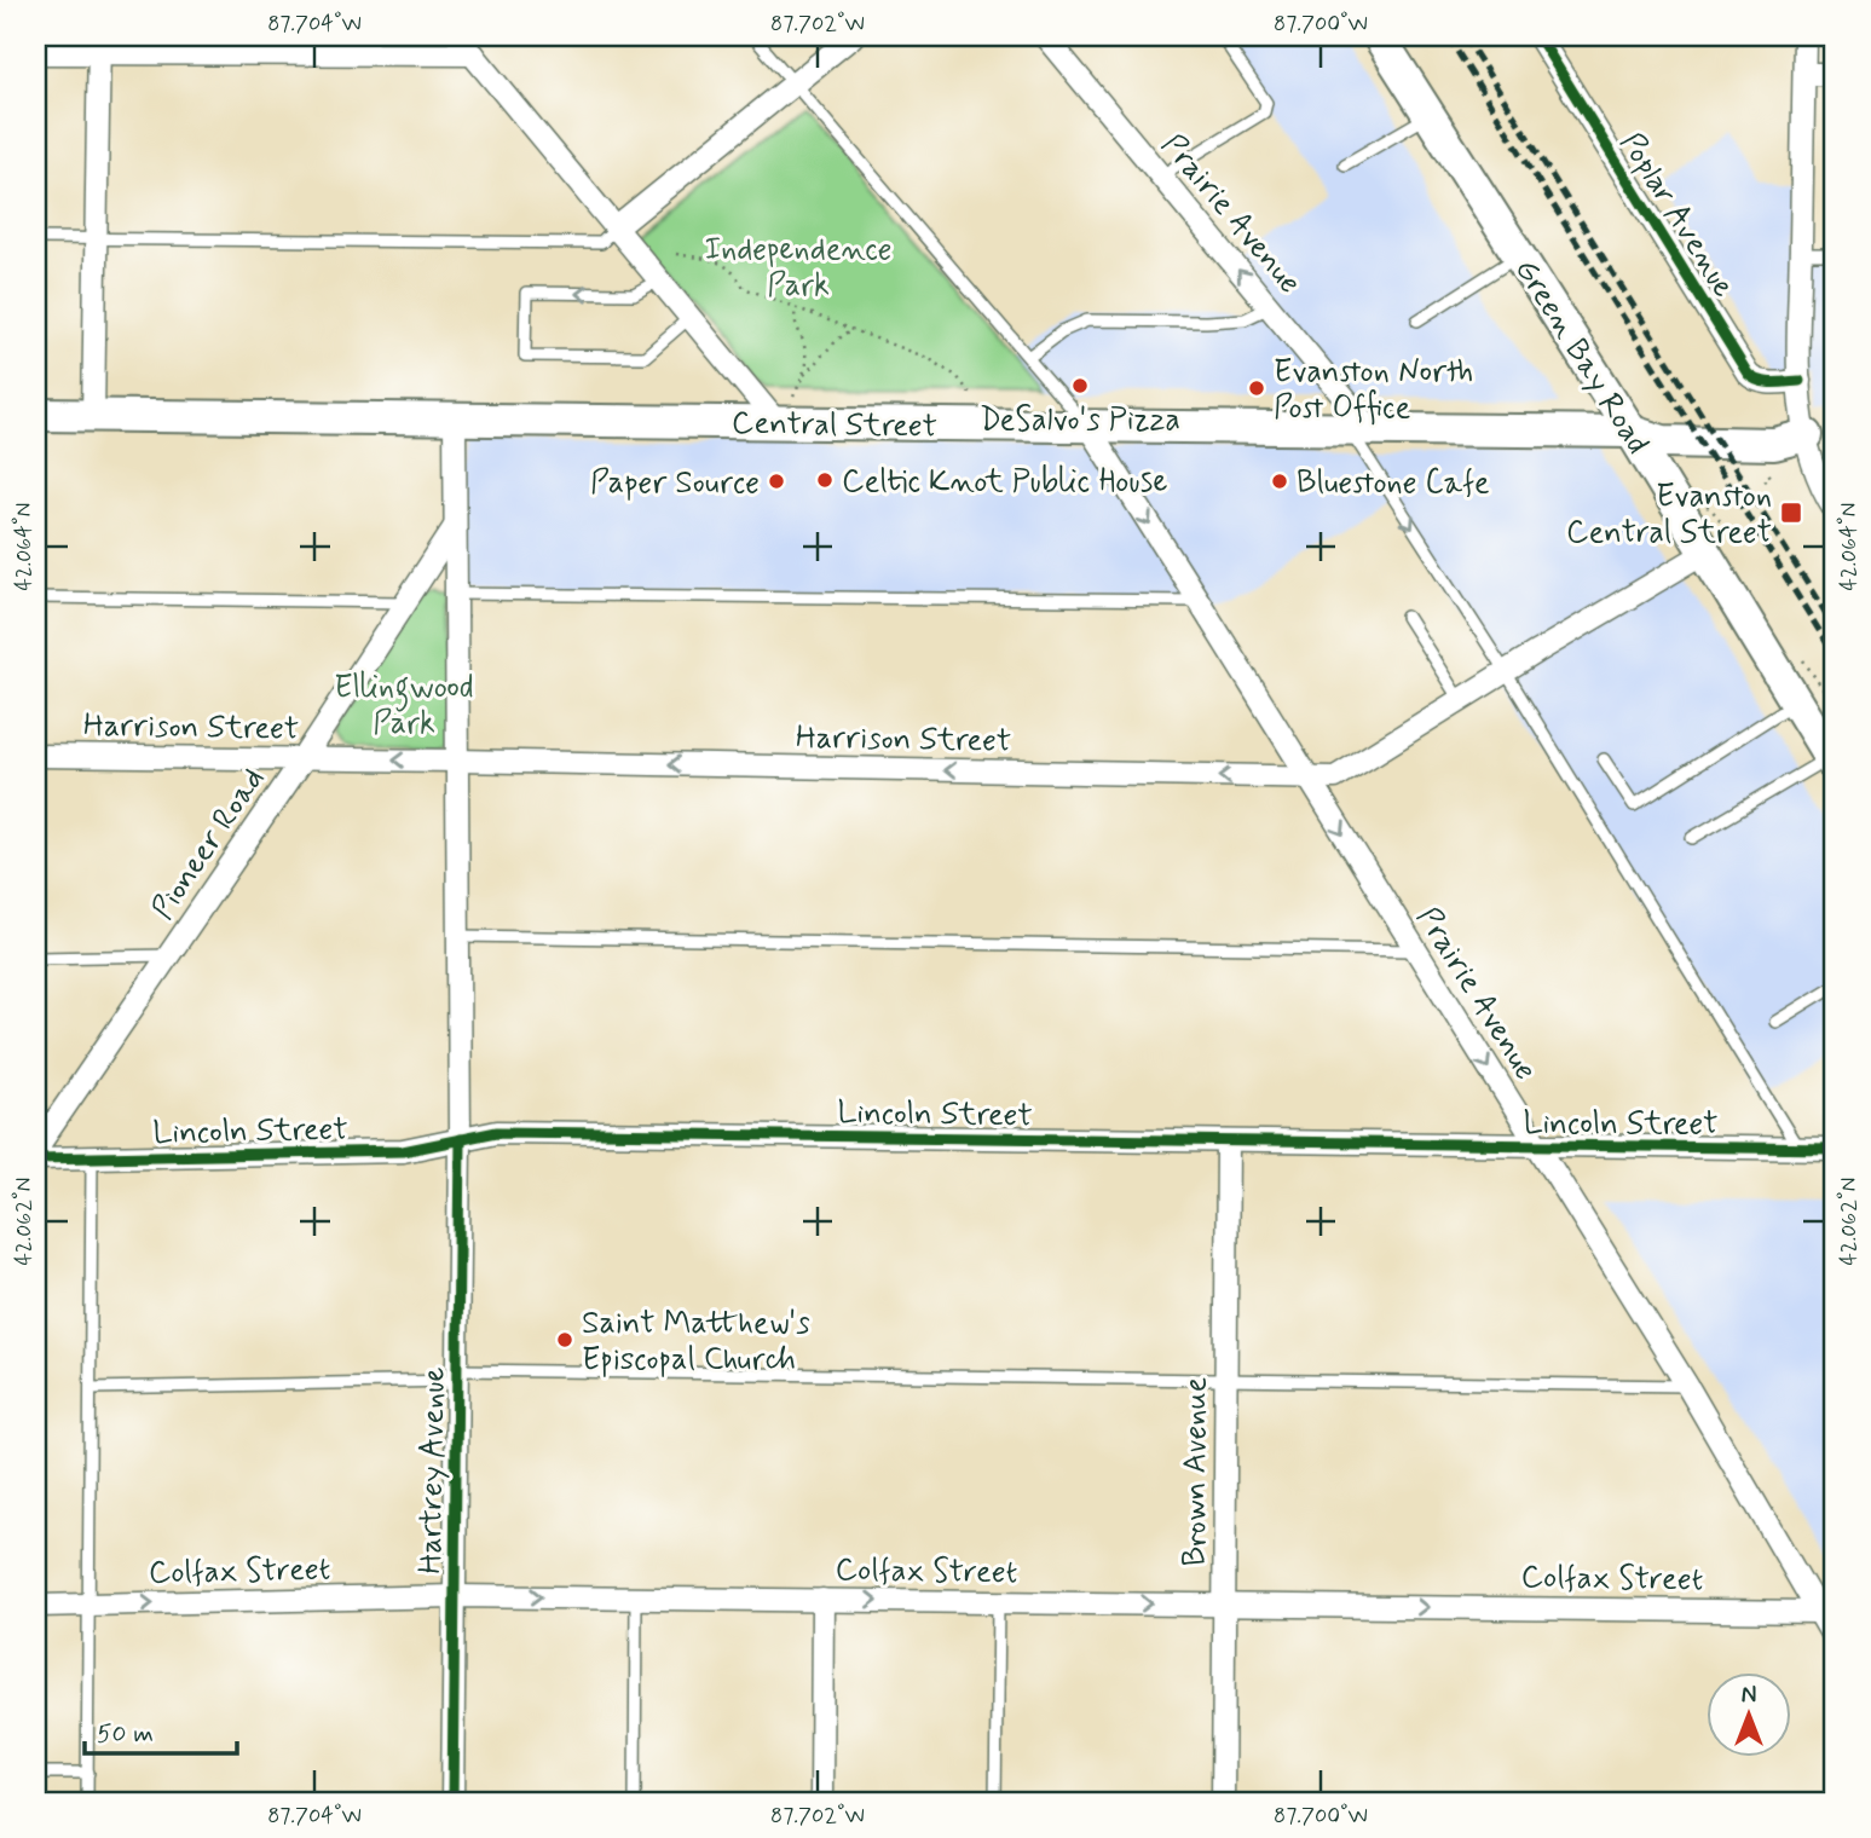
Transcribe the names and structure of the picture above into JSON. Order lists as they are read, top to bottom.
{
  "streets": {
    "main road": ["Green Bay Road", "Central Street"],
    "street": [
      "Prairie Avenue",
      "Poplar Avenue",
      "Harrison Street",
      "Pioneer Road",
      "Lincoln Street",
      "Hartrey Avenue",
      "Brown Avenue",
      "Colfax Street"
    ]
  },
  "crossings": [
    ["Prairie Avenue", "Central Street"],
    ["Prairie Avenue", "Harrison Street"],
    ["Prairie Avenue", "Lincoln Street"],
    ["Prairie Avenue", "Colfax Street"],
    ["Green Bay Road", "Central Street"],
    ["Green Bay Road", "Harrison Street"],
    ["Central Street", "Hartrey Avenue"],
    ["Harrison Street", "Pioneer Road"],
    ["Harrison Street", "Hartrey Avenue"],
    ["Pioneer Road", "Hartrey Avenue"],
    ["Lincoln Street", "Hartrey Avenue"],
    ["Lincoln Street", "Brown Avenue"],
    ["Hartrey Avenue", "Colfax Street"],
    ["Brown Avenue", "Colfax Street"]
  ],
  "one_way": ["Harrison Street", "Colfax Street"],
  "parks": ["Independence Park", "Ellingwood Park"],
  "places": {
    "other": [
      "DeSalvo's Pizza",
      "Evanston North Post Office",
      "Celtic Knot Public House",
      "Paper Source",
      "Bluestone Cafe",
      "Saint Matthew's Episcopal Church"
    ],
    "transit": ["Evanston Central Street"]
  },
  "scale_bar": "50 m",
  "north": "top",
  "coordinates": [
    "87.704°W",
    "87.702°W",
    "87.700°W",
    "42.064°N",
    "42.062°N"
  ]
}
